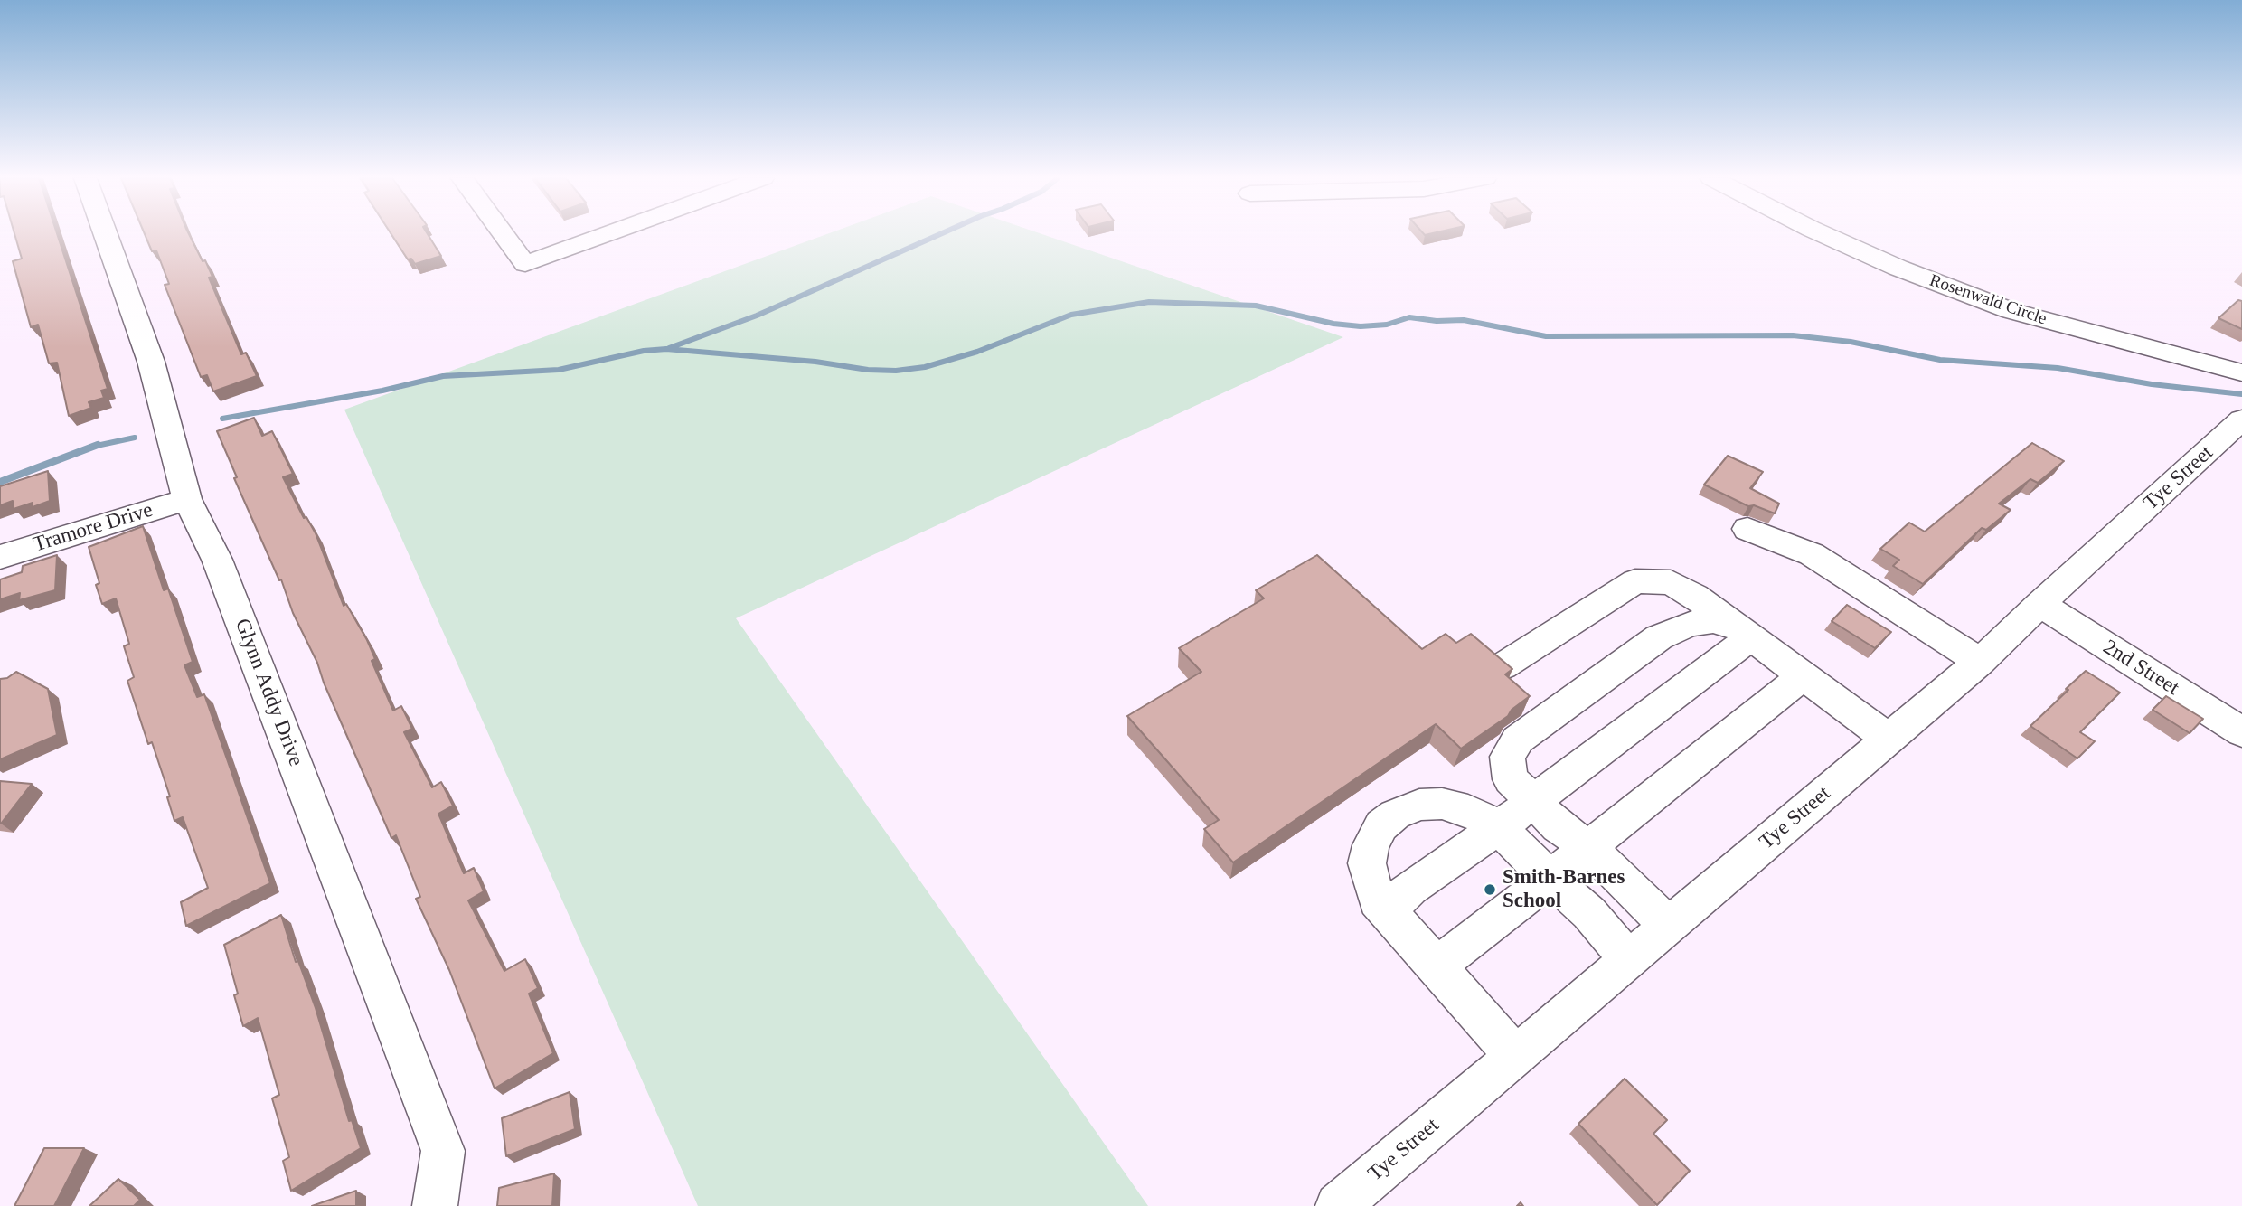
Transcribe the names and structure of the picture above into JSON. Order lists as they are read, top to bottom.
{
  "streets": {
    "street": [
      "Rosenwald Circle",
      "Tye Street",
      "Tramore Drive",
      "2nd Street",
      "Glynn Addy Drive"
    ]
  },
  "crossings": [
    ["Tye Street", "2nd Street"],
    ["Tramore Drive", "Glynn Addy Drive"]
  ],
  "places": ["Smith-Barnes School"]
}
